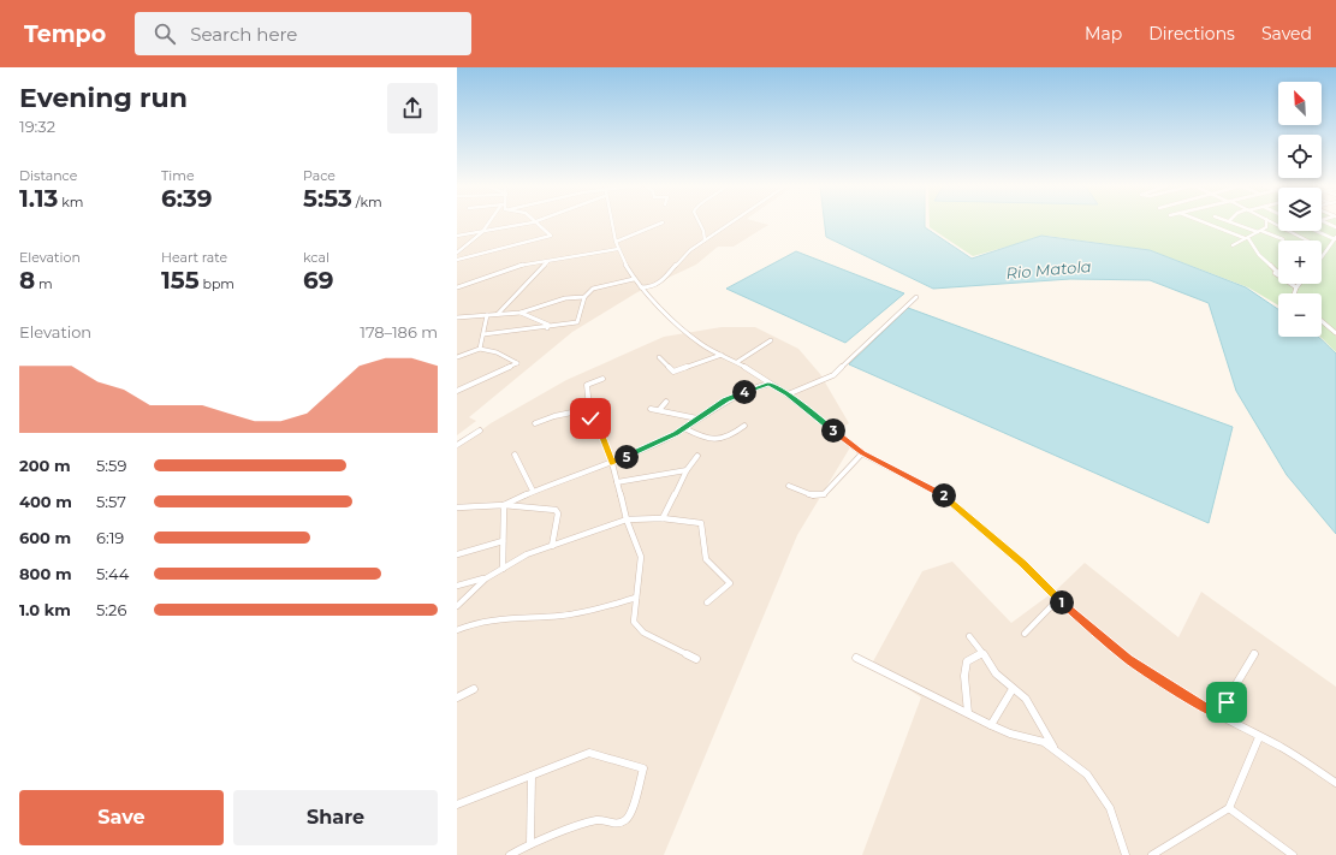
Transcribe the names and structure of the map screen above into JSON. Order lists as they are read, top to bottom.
{
  "water": ["Rio Matola"],
  "north": "top left",
  "page": {
    "header": "Tempo",
    "search": "Search here",
    "nav": ["Map", "Directions", "Saved"],
    "heading": ["Evening run", "19:32"],
    "map_buttons": ["+", "−"],
    "stats": [
      ["Distance", "1.13 km"],
      ["Time", "6:39"],
      ["Pace", "5:53 /km"],
      ["Elevation", "8 m"],
      ["Heart rate", "155 bpm"],
      ["kcal", "69"]
    ],
    "chart": ["Elevation", "178–186 m"],
    "pins": [
      "4",
      "3",
      "5",
      "2",
      "1"
    ],
    "list": [
      {
        "name": "200 m",
        "note": "5:59"
      },
      {
        "name": "400 m",
        "note": "5:57"
      },
      {
        "name": "600 m",
        "note": "6:19"
      },
      {
        "name": "800 m",
        "note": "5:44"
      },
      {
        "name": "1.0 km",
        "note": "5:26"
      }
    ],
    "buttons": ["Save", "Share"]
  }
}
